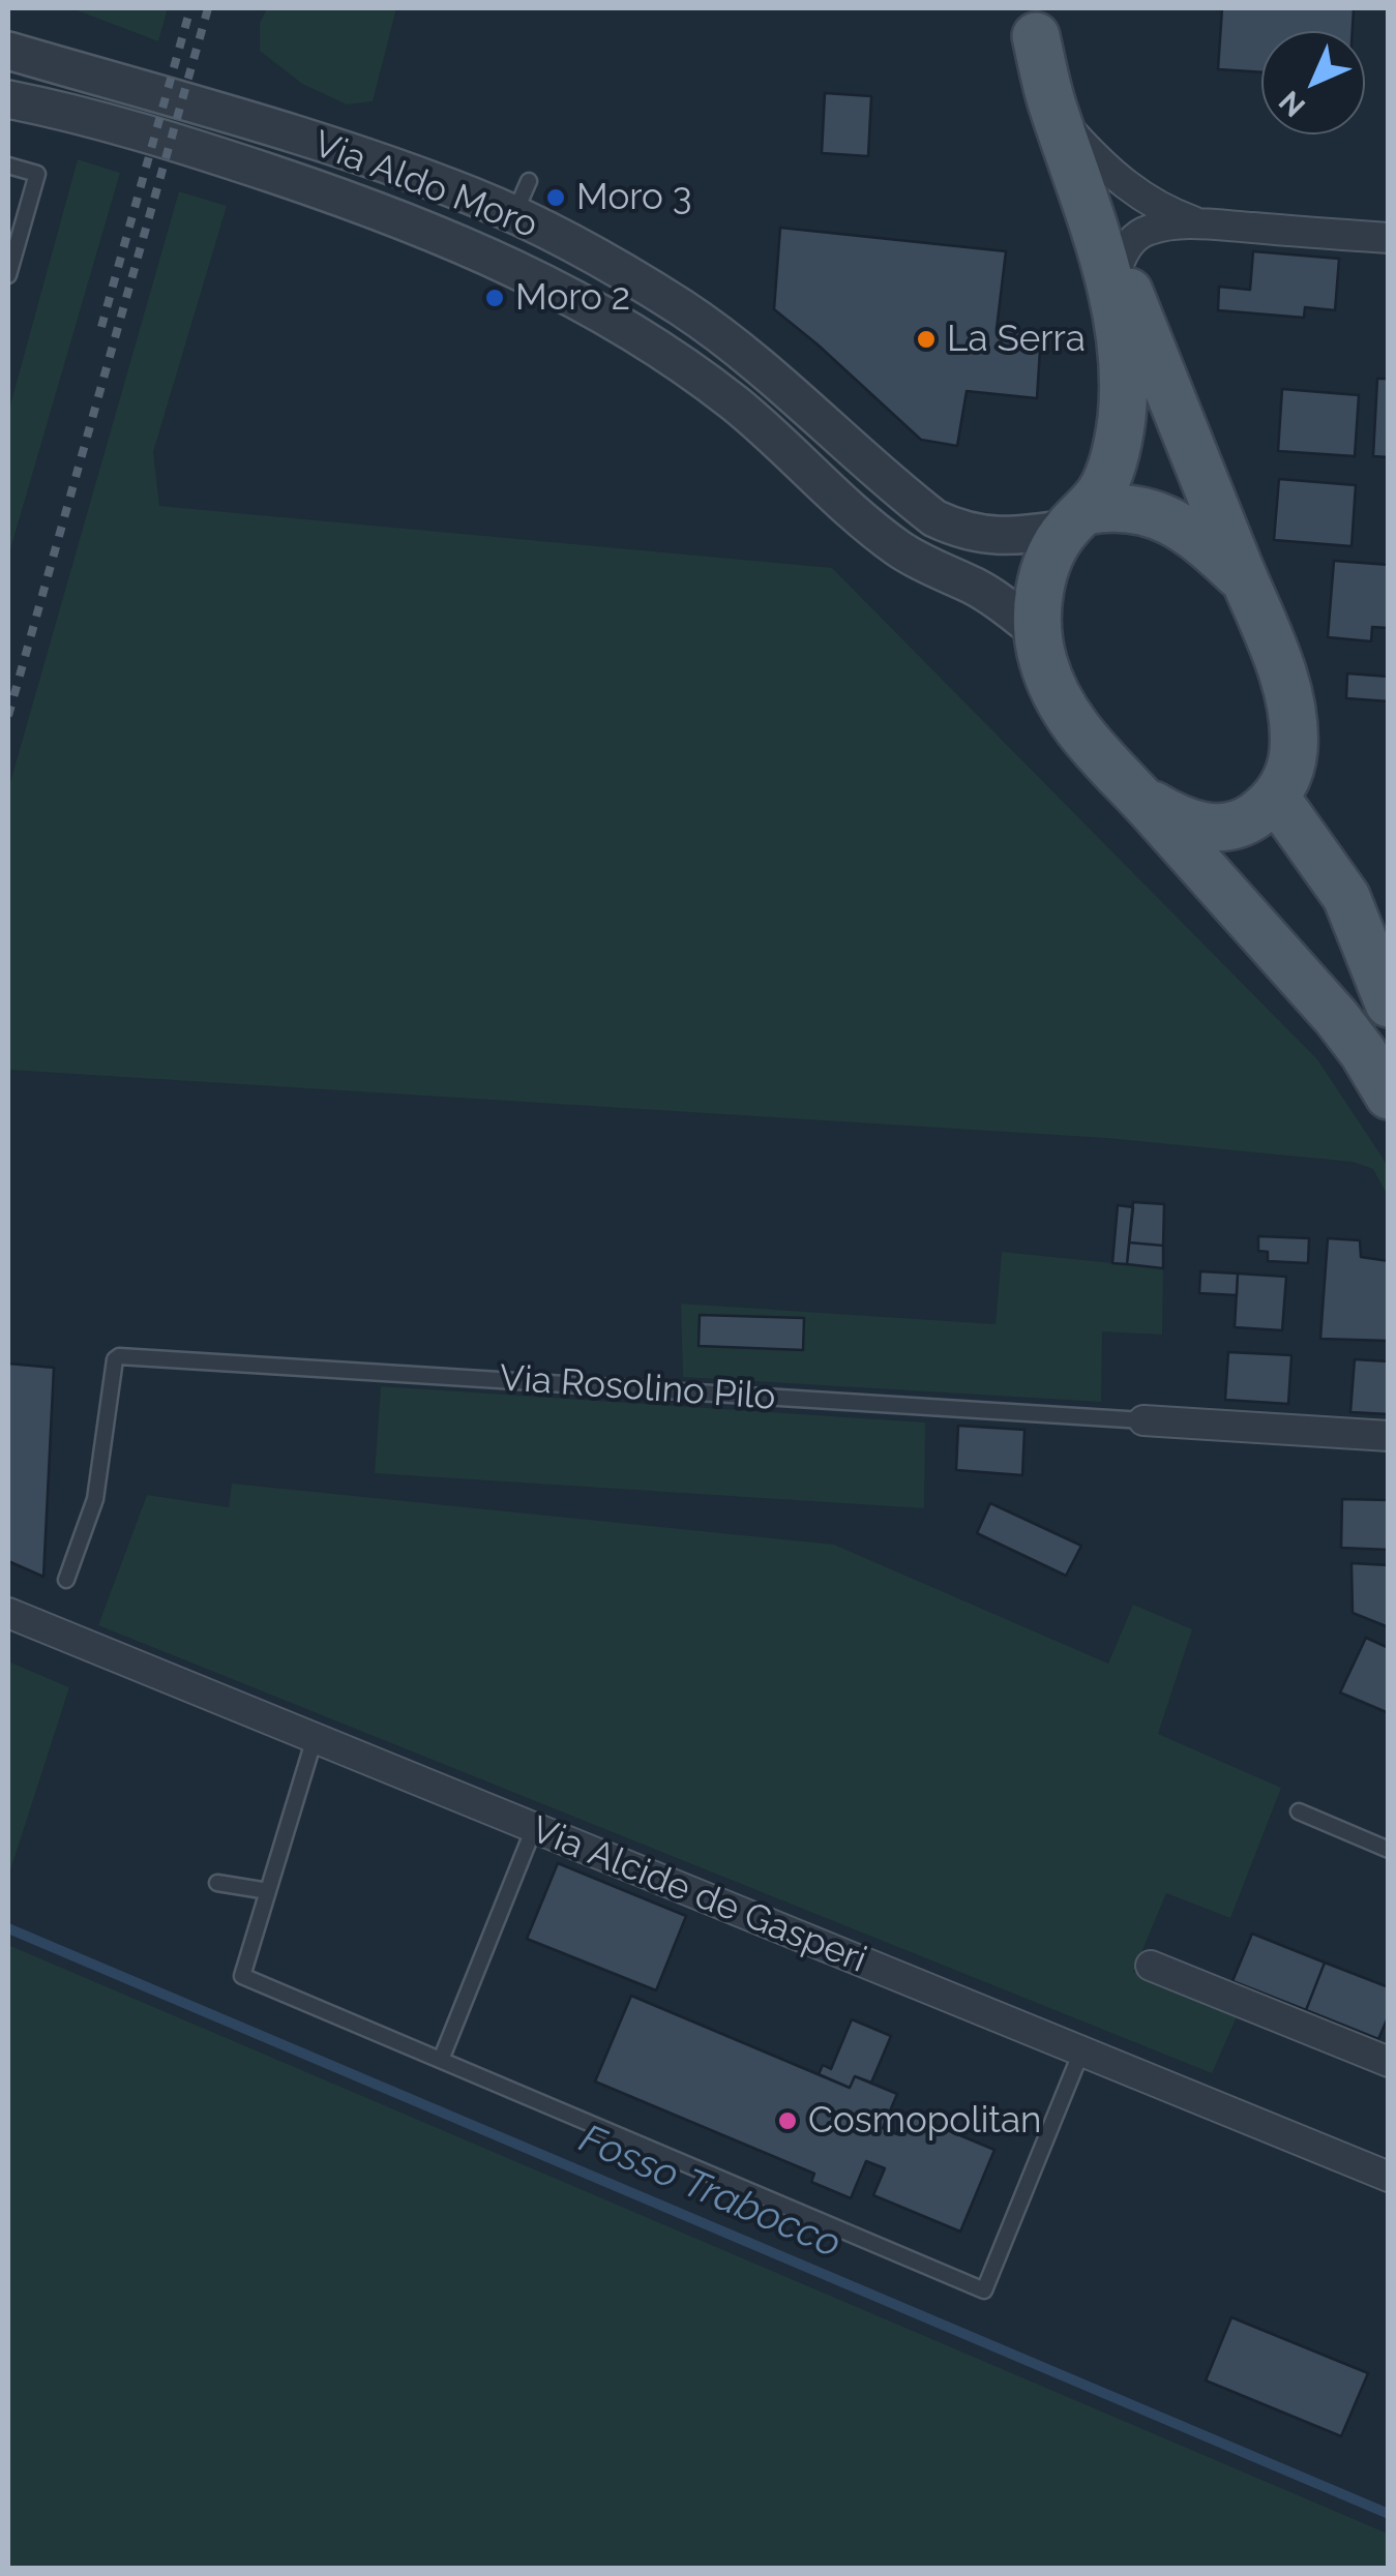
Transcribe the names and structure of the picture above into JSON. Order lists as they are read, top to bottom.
{
  "streets": {
    "street": ["Via Aldo Moro", "Via Rosolino Pilo", "Via Alcide de Gasperi"]
  },
  "water": ["Fosso Trabocco"],
  "places": [
    "Moro 3",
    "Moro 2",
    "La Serra",
    "Cosmopolitan"
  ],
  "north": "bottom left"
}
